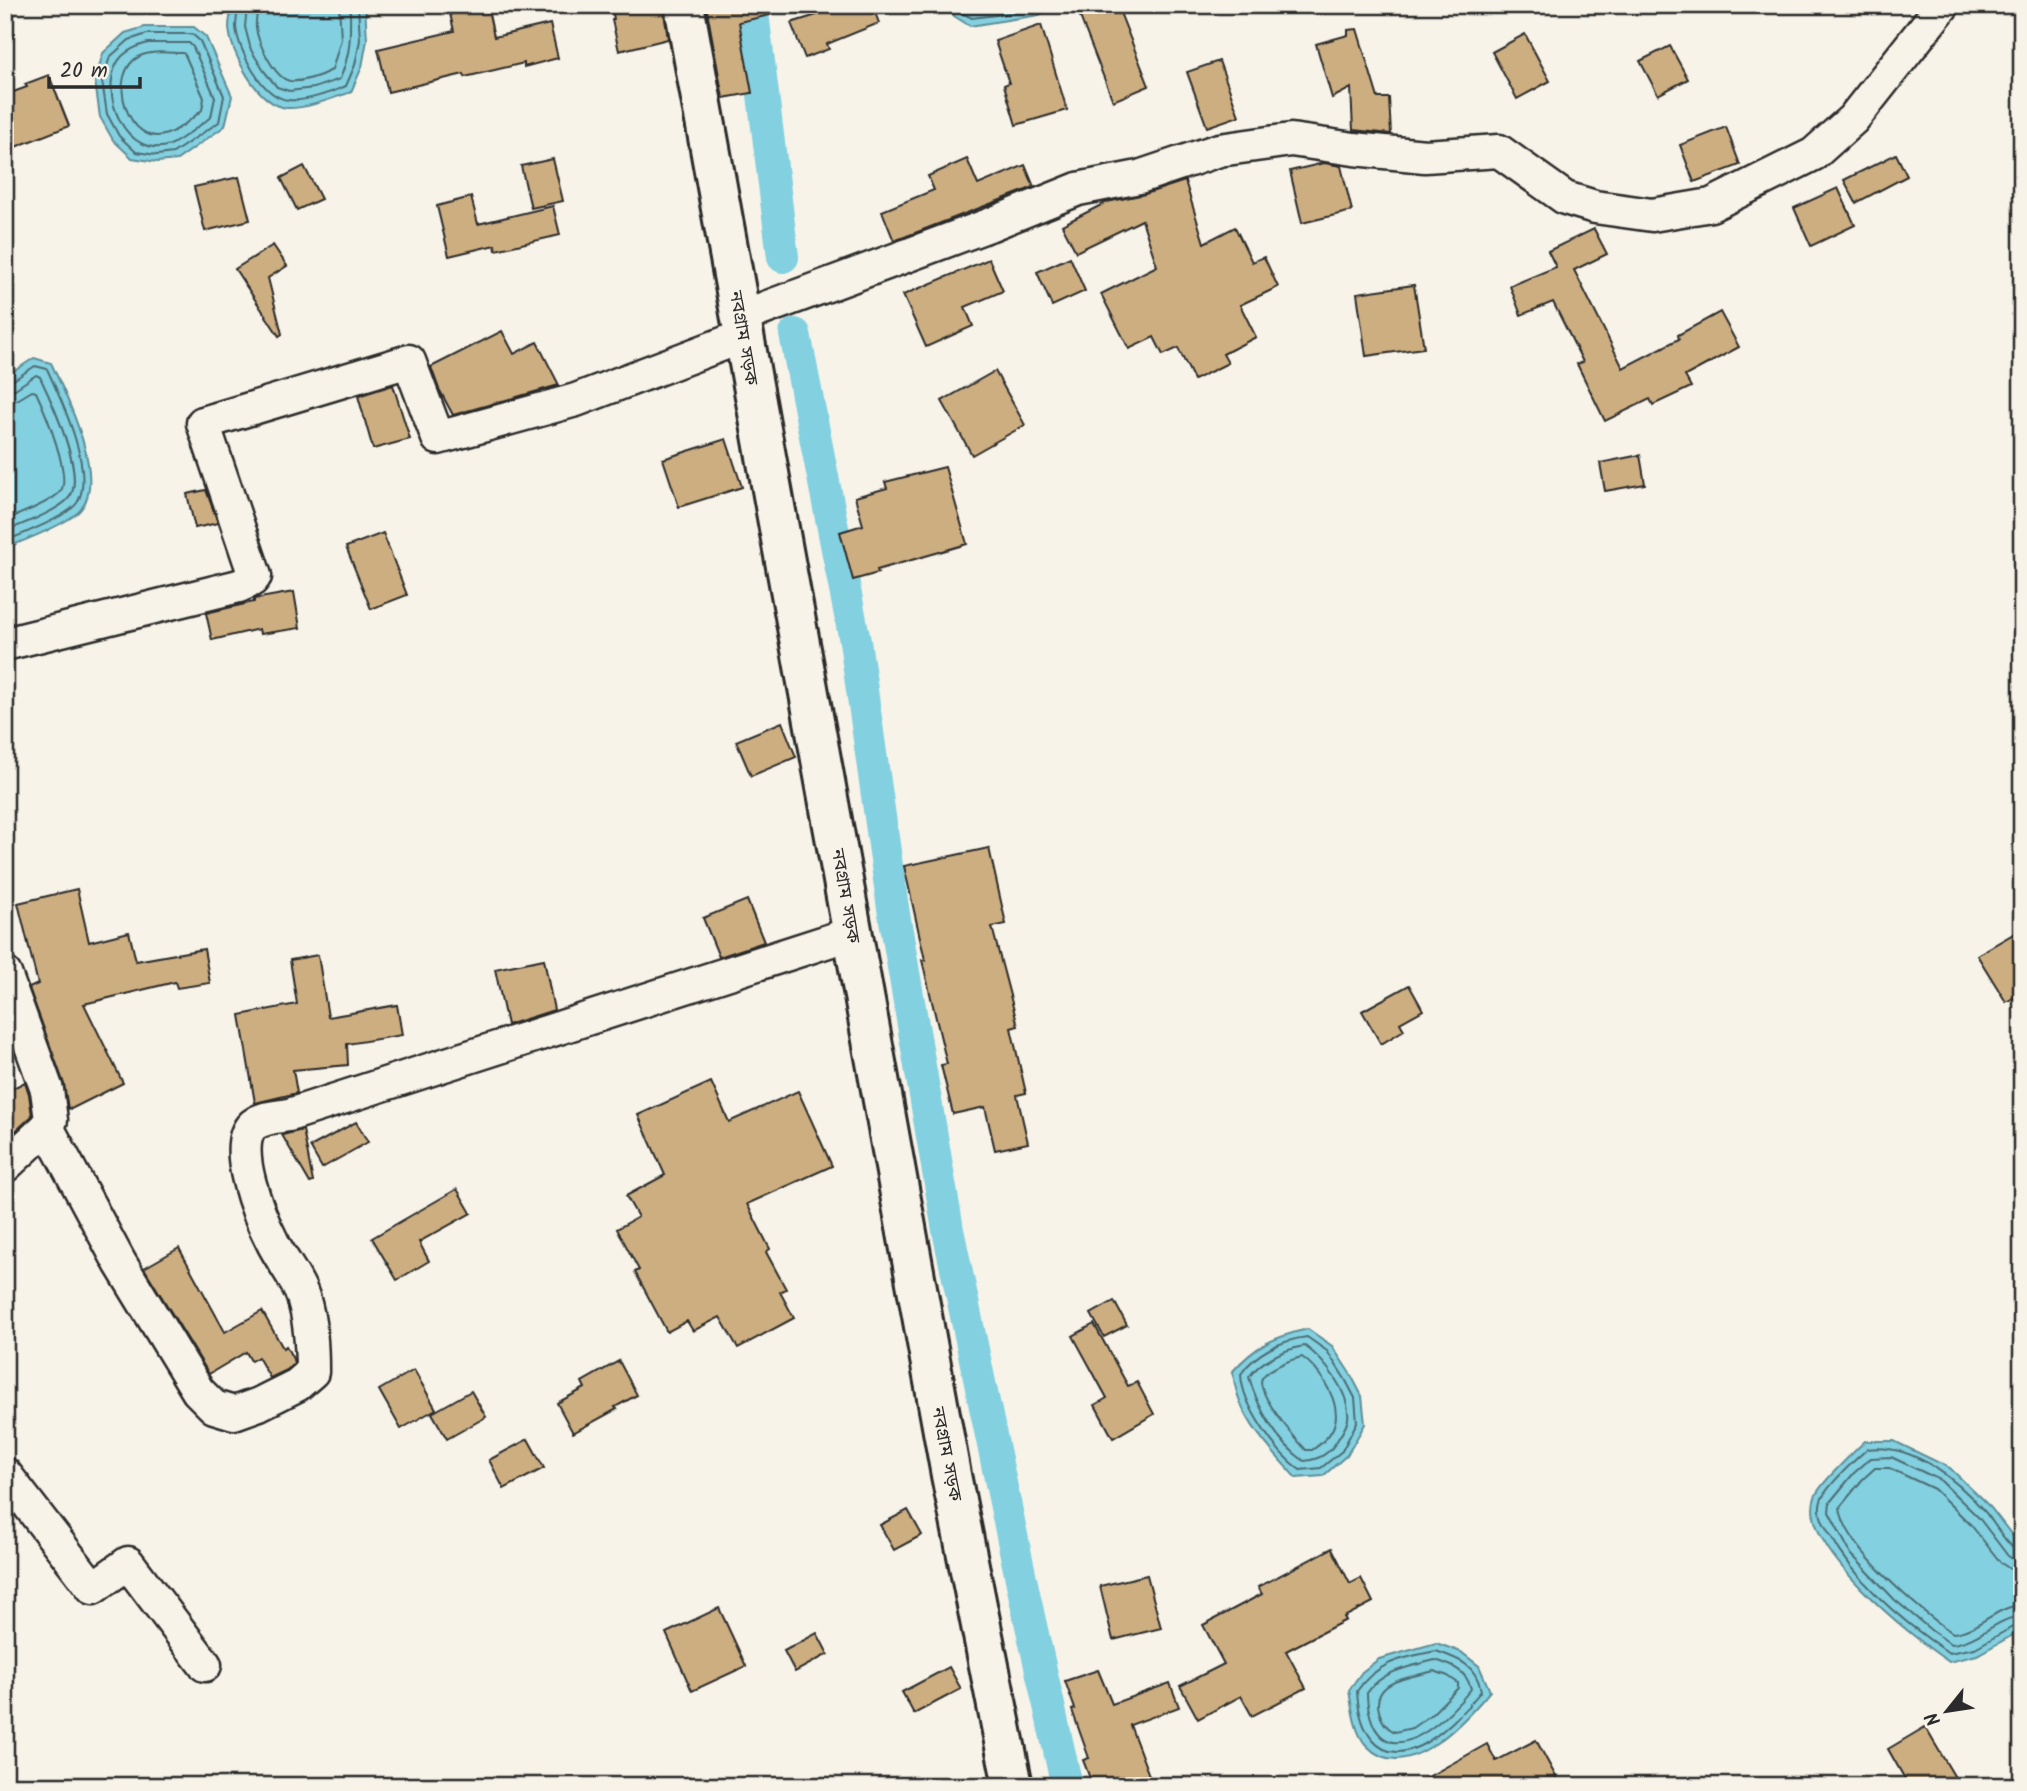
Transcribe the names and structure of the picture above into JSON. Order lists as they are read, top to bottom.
{
  "streets": {
    "main road": ["নবগ্রাম সড়ক"]
  },
  "scale_bar": "20 m",
  "north": "bottom left"
}
